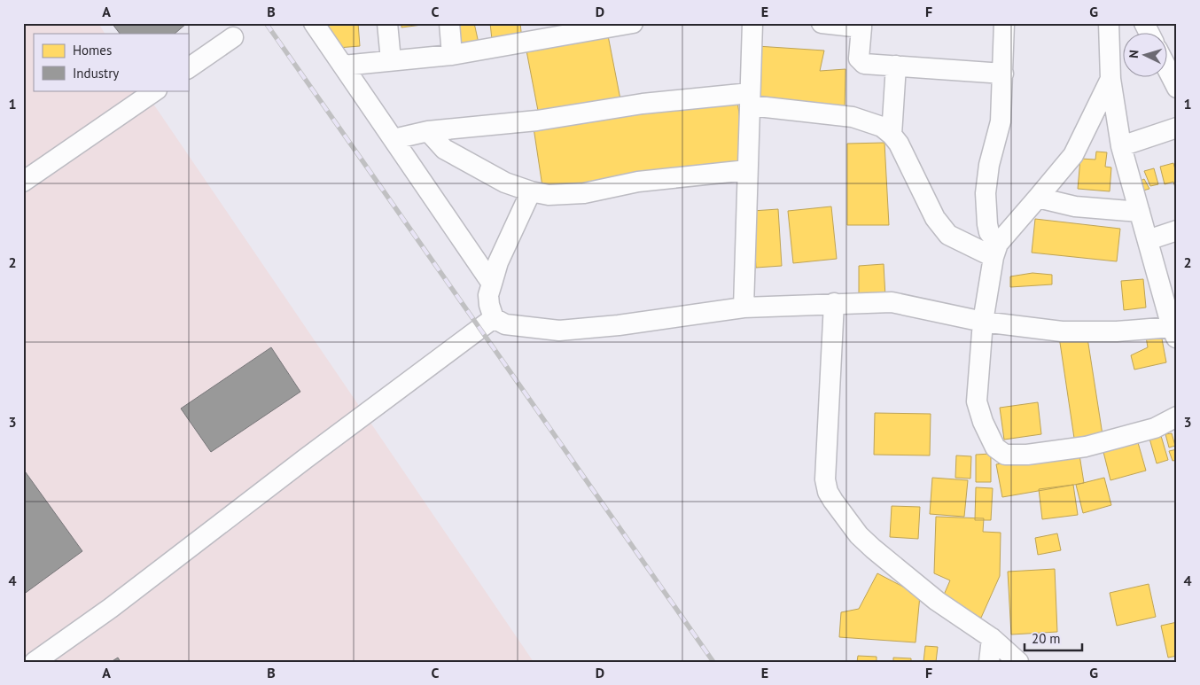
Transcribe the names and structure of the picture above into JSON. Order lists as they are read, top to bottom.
{
  "legend": ["Homes", "Industry"],
  "scale_bar": "20 m",
  "north": "left",
  "grid": {
    "columns": [
      "A",
      "B",
      "C",
      "D",
      "E",
      "F",
      "G"
    ],
    "rows": [
      "1",
      "2",
      "3",
      "4"
    ]
  }
}
